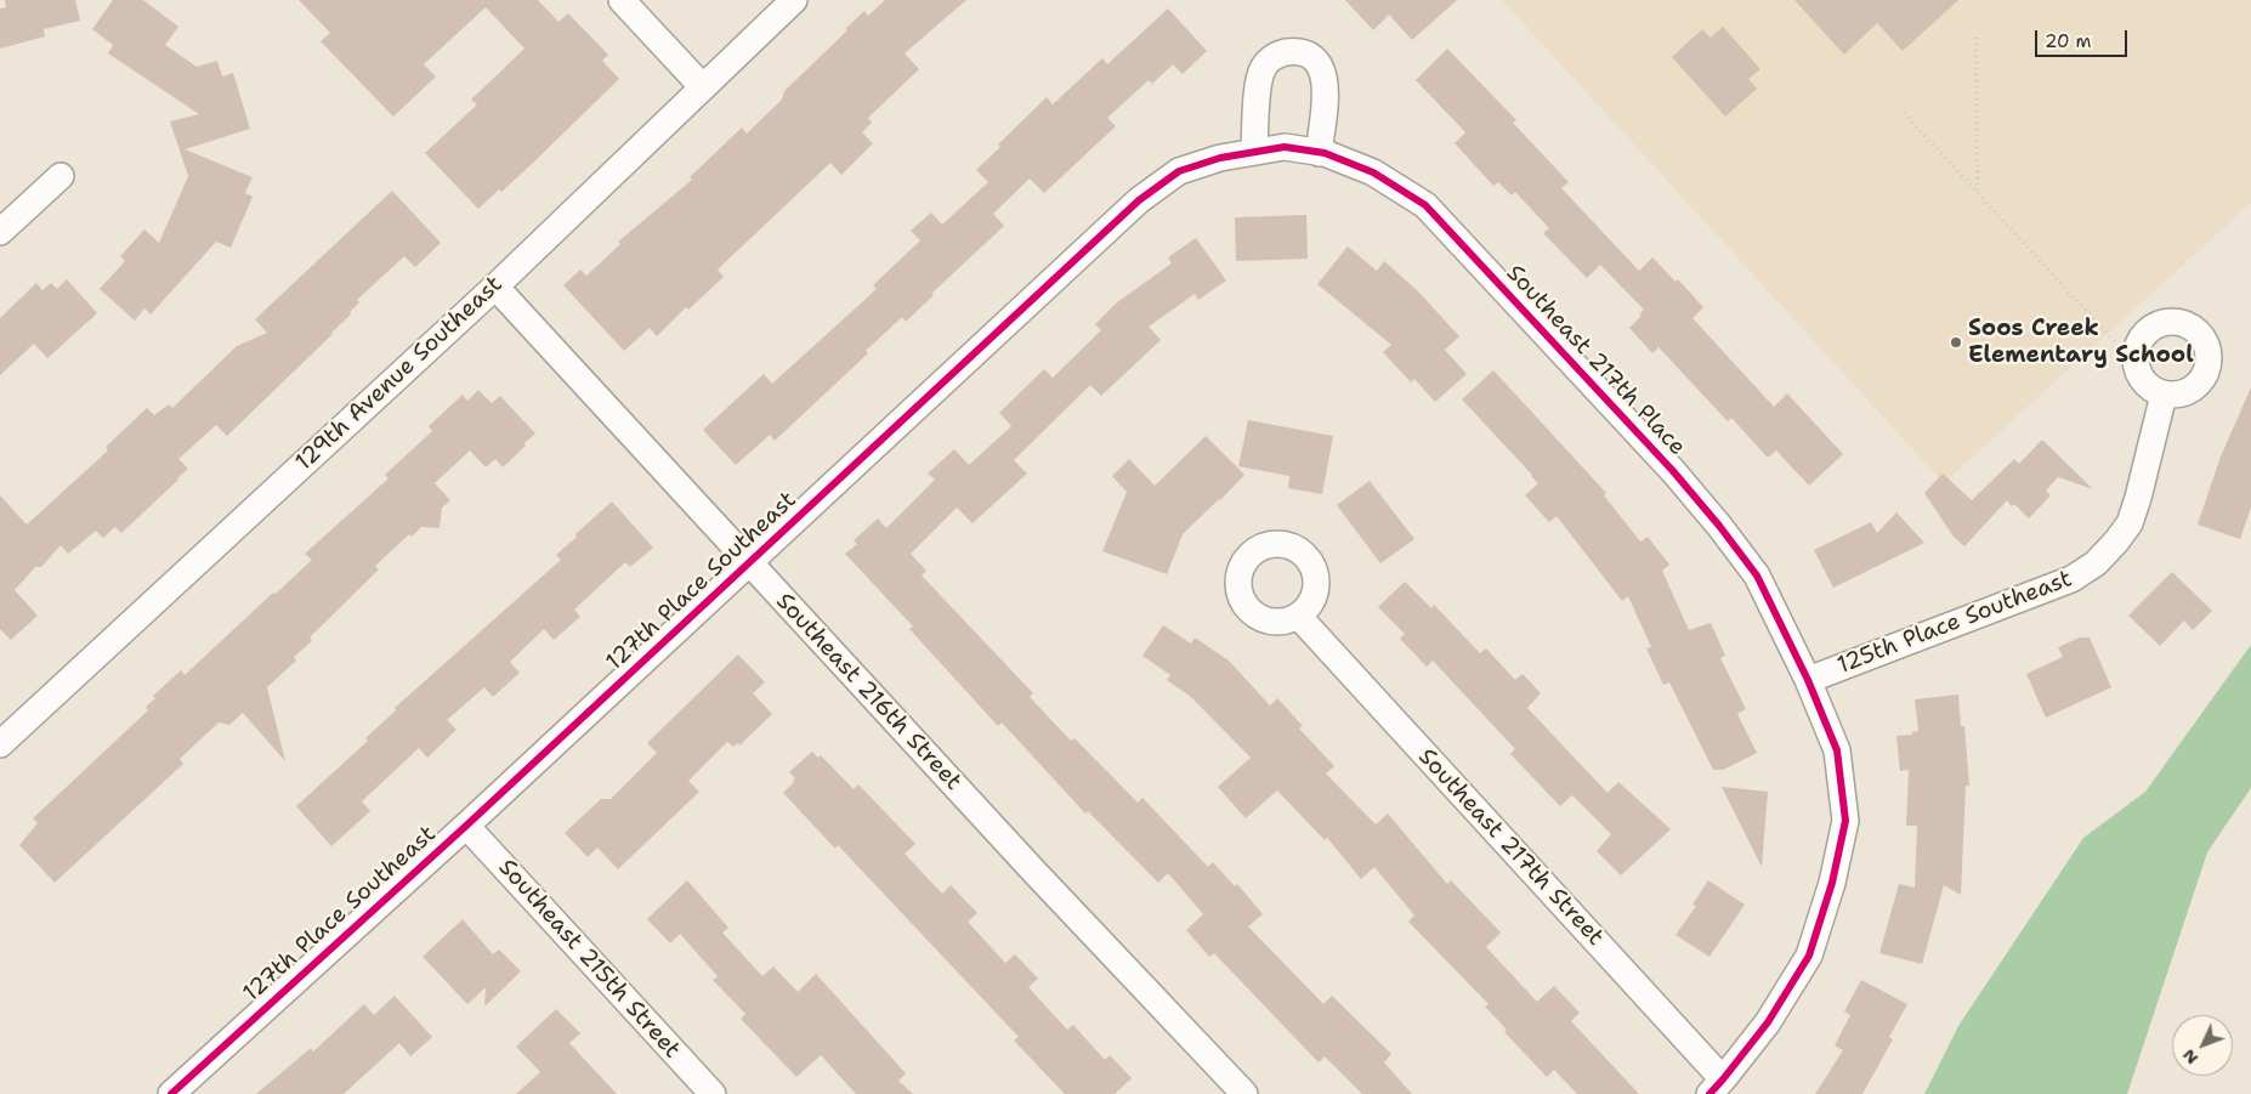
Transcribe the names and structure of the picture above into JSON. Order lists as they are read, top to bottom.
{
  "streets": {
    "street": [
      "Southeast 217th Place",
      "129th Avenue Southeast",
      "127th Place Southeast",
      "125th Place Southeast",
      "Southeast 216th Street",
      "Southeast 217th Street",
      "Southeast 215th Street"
    ]
  },
  "crossings": [
    ["Southeast 217th Place", "127th Place Southeast"],
    ["Southeast 217th Place", "125th Place Southeast"],
    ["Southeast 217th Place", "Southeast 217th Street"],
    ["129th Avenue Southeast", "Southeast 216th Street"],
    ["127th Place Southeast", "Southeast 216th Street"],
    ["127th Place Southeast", "Southeast 215th Street"]
  ],
  "places": ["Soos Creek Elementary School"],
  "scale_bar": "20 m",
  "north": "bottom left"
}
